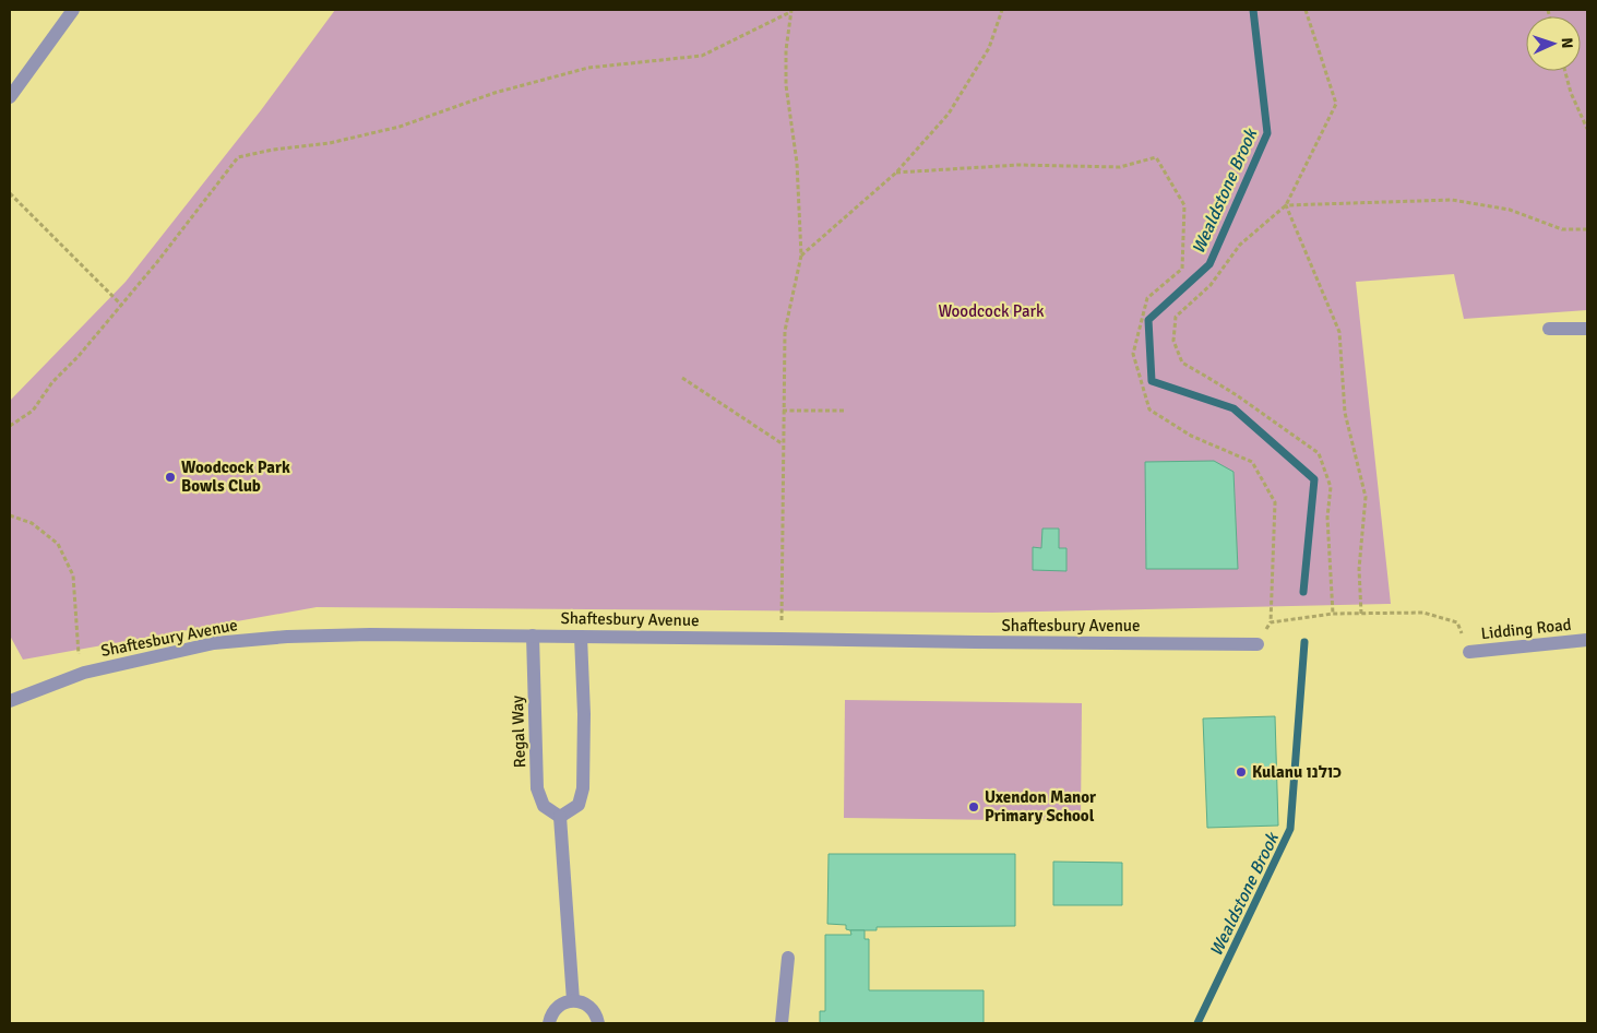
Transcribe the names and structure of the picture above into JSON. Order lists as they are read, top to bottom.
{
  "streets": {
    "street": ["Shaftesbury Avenue", "Lidding Road", "Regal Way"]
  },
  "crossings": [
    ["Shaftesbury Avenue", "Regal Way"]
  ],
  "water": ["Wealdstone Brook"],
  "parks": ["Woodcock Park"],
  "places": ["Woodcock Park Bowls Club", "Kulanu כולנו", "Uxendon Manor Primary School"],
  "north": "right"
}
